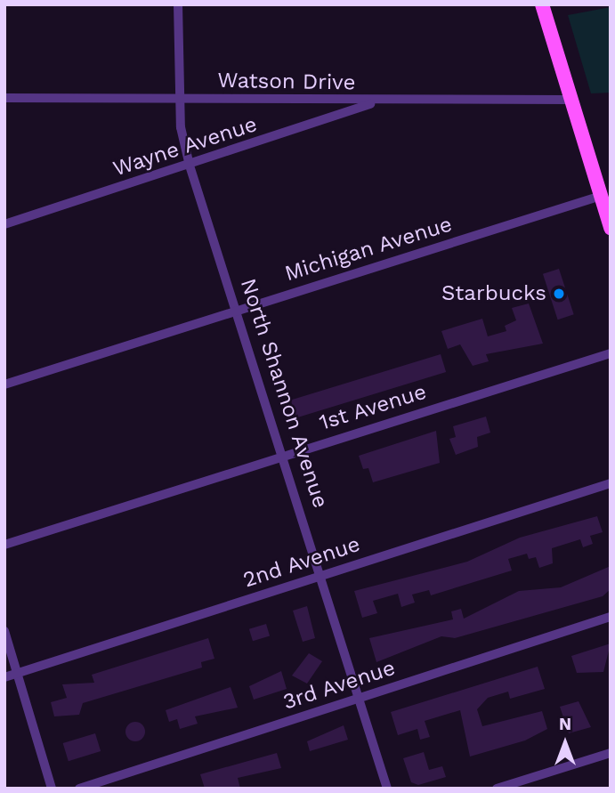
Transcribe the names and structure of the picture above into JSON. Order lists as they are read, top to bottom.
{
  "streets": {
    "street": [
      "Watson Drive",
      "Wayne Avenue",
      "Michigan Avenue",
      "North Shannon Avenue",
      "1st Avenue",
      "2nd Avenue",
      "3rd Avenue"
    ]
  },
  "crossings": [
    ["Watson Drive", "Wayne Avenue"],
    ["Watson Drive", "North Shannon Avenue"],
    ["Wayne Avenue", "North Shannon Avenue"],
    ["Michigan Avenue", "North Shannon Avenue"],
    ["North Shannon Avenue", "1st Avenue"],
    ["North Shannon Avenue", "2nd Avenue"],
    ["North Shannon Avenue", "3rd Avenue"]
  ],
  "places": ["Starbucks"],
  "north": "top"
}
